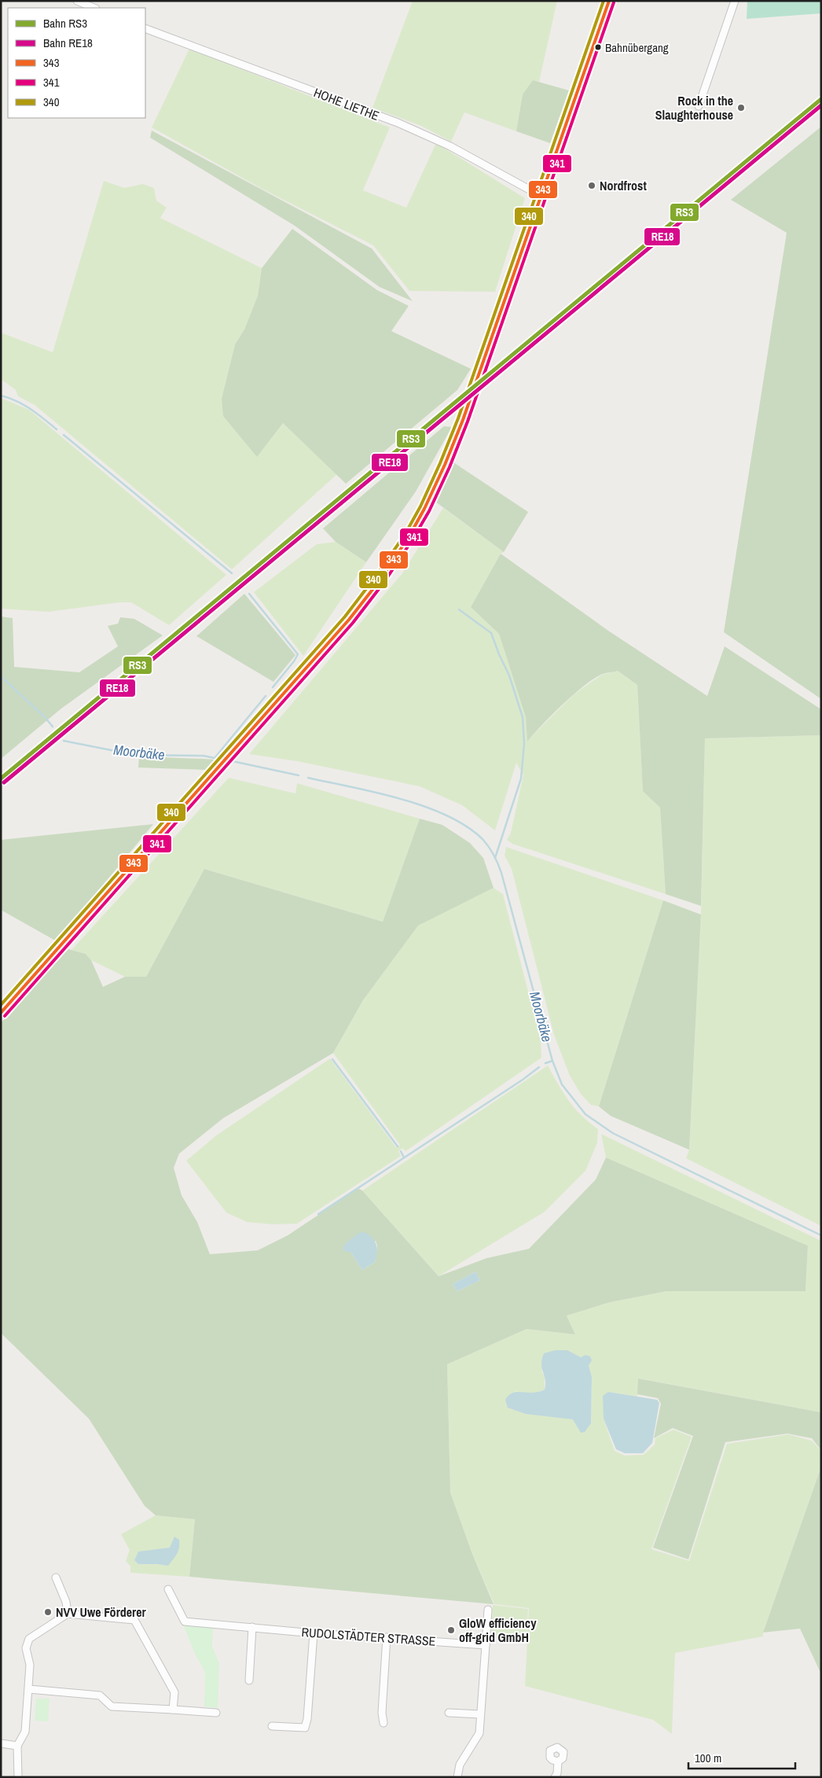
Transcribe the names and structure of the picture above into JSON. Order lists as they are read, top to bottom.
{
  "streets": {
    "street": ["HOHE LIETHE", "RUDOLSTÄDTER STRASSE"]
  },
  "water": ["Moorbäke"],
  "places": [
    "Bahnübergang",
    "Rock in the Slaughterhouse",
    "Nordfrost",
    "NVV Uwe Förderer",
    "GloW efficiency off-grid GmbH"
  ],
  "lines": [
    "transit line 343",
    "transit line 340",
    "transit line 341",
    "rail line RS3",
    "rail line RE18"
  ],
  "legend": [
    "Bahn RS3",
    "Bahn RE18",
    "343",
    "341",
    "340"
  ],
  "scale_bar": "100 m"
}
